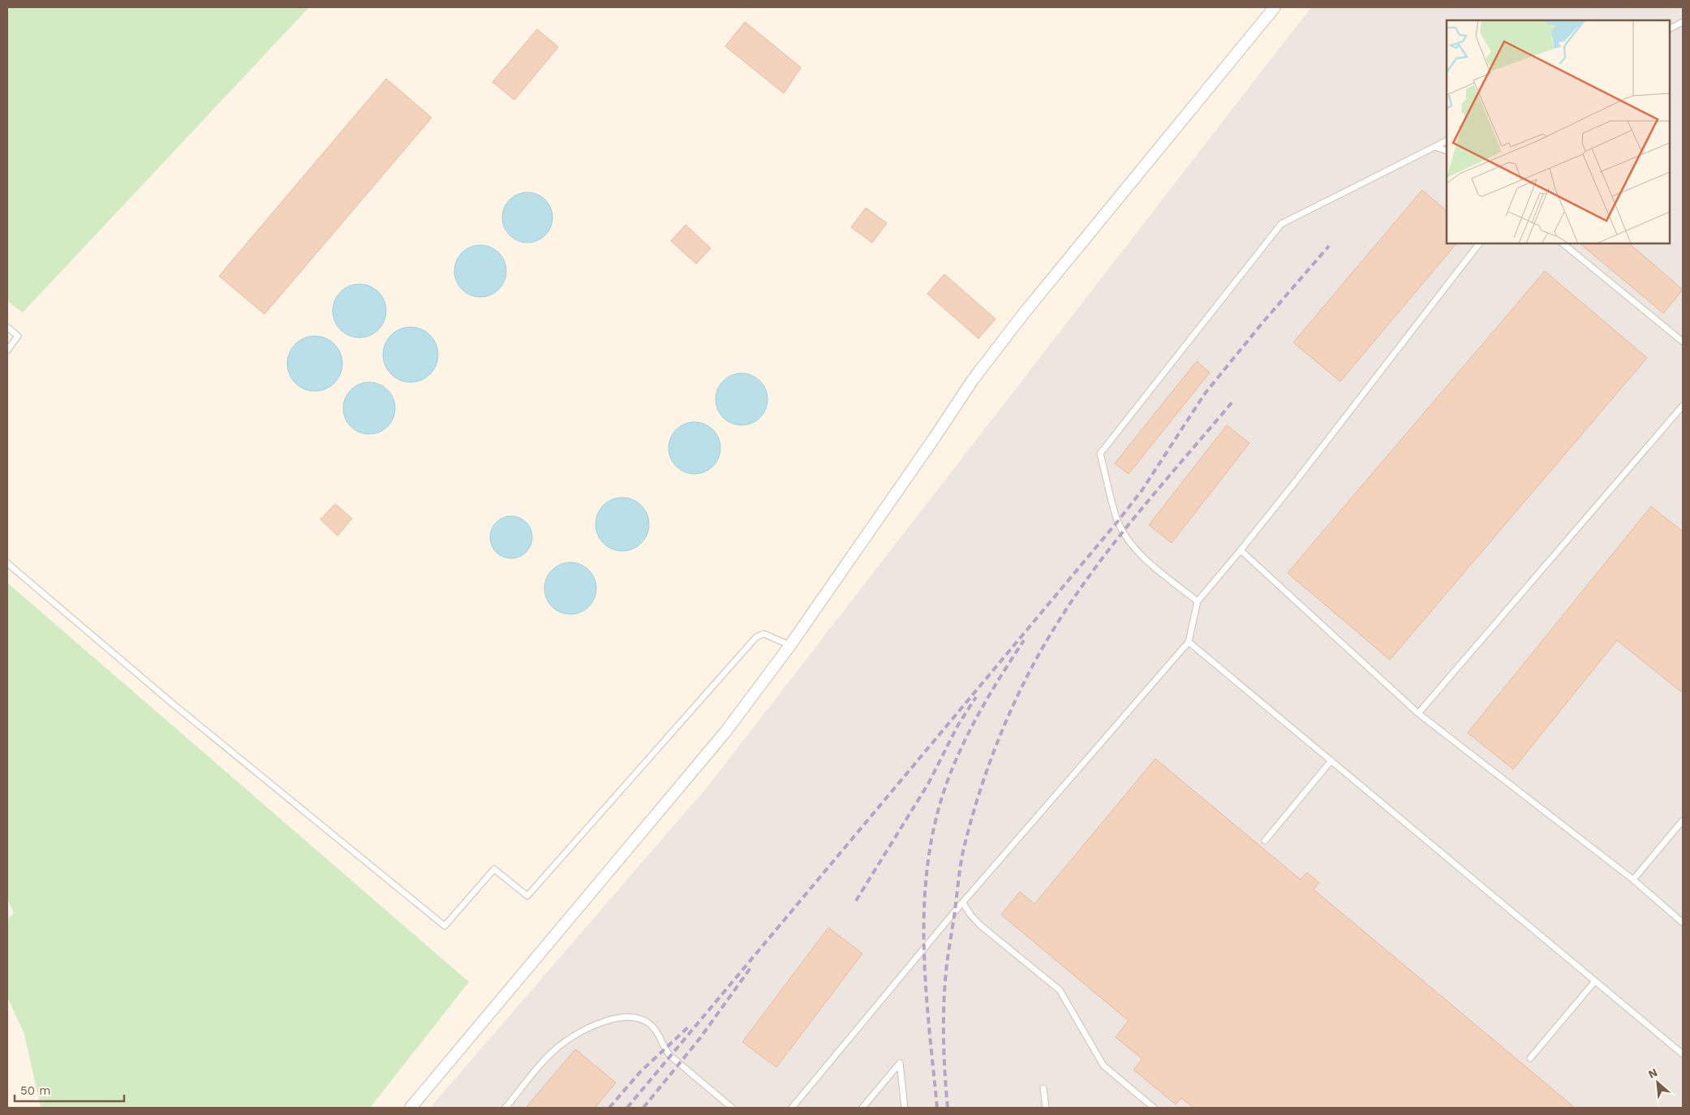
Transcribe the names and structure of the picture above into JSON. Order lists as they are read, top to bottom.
{
  "scale_bar": "50 m",
  "north": "top left"
}
